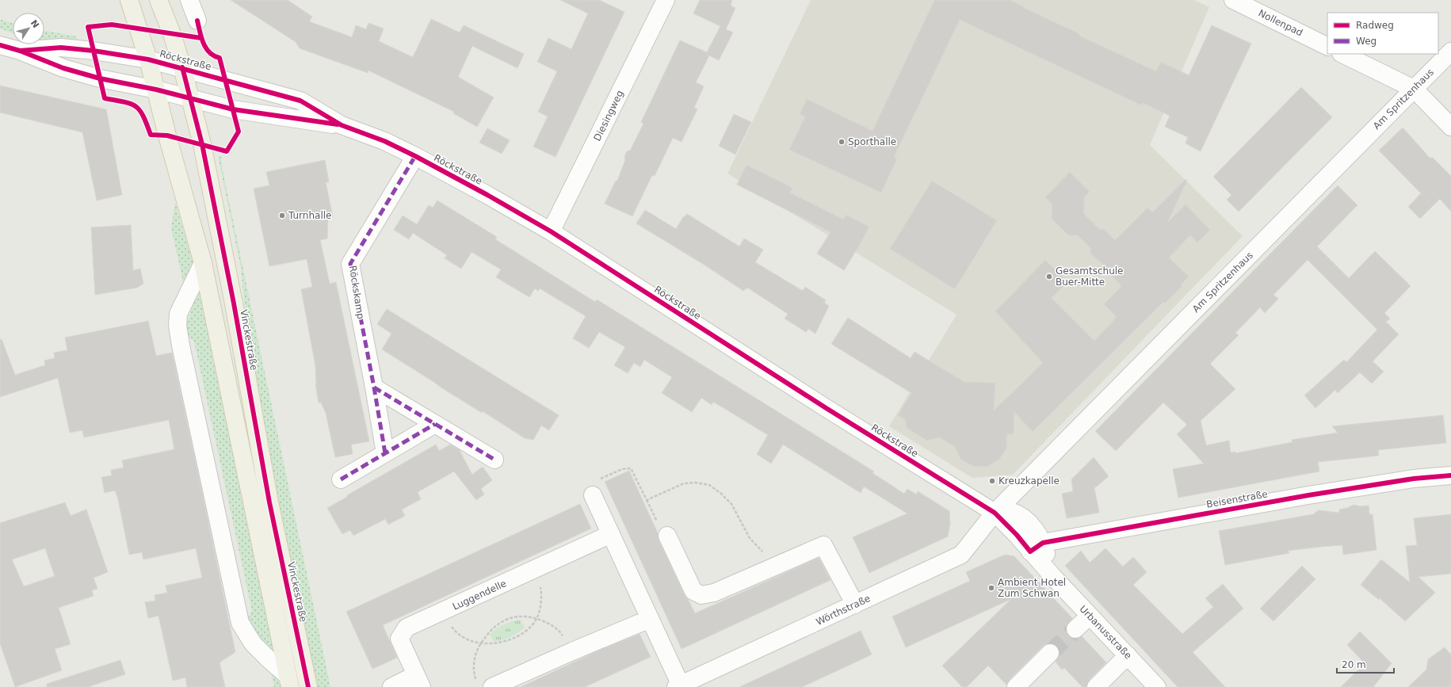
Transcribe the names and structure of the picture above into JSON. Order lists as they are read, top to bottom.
{
  "streets": {
    "main road": ["Vinckestraße"],
    "street": [
      "Nollenpad",
      "Röckstraße",
      "Am Spritzenhaus",
      "Diesingweg",
      "Röckskamp",
      "Beisenstraße",
      "Luggendelle",
      "Wörthstraße",
      "Urbanusstraße"
    ]
  },
  "crossings": [
    ["Röckstraße", "Am Spritzenhaus"],
    ["Röckstraße", "Diesingweg"],
    ["Röckstraße", "Röckskamp"],
    ["Röckstraße", "Vinckestraße"],
    ["Röckstraße", "Wörthstraße"],
    ["Röckstraße", "Urbanusstraße"],
    ["Am Spritzenhaus", "Wörthstraße"],
    ["Am Spritzenhaus", "Urbanusstraße"],
    ["Beisenstraße", "Urbanusstraße"],
    ["Wörthstraße", "Urbanusstraße"]
  ],
  "places": [
    "Sporthalle",
    "Turnhalle",
    "Gesamtschule Buer-Mitte",
    "Kreuzkapelle",
    "Ambient Hotel Zum Schwan"
  ],
  "legend": ["Radweg", "Weg"],
  "scale_bar": "20 m",
  "north": "top right"
}
